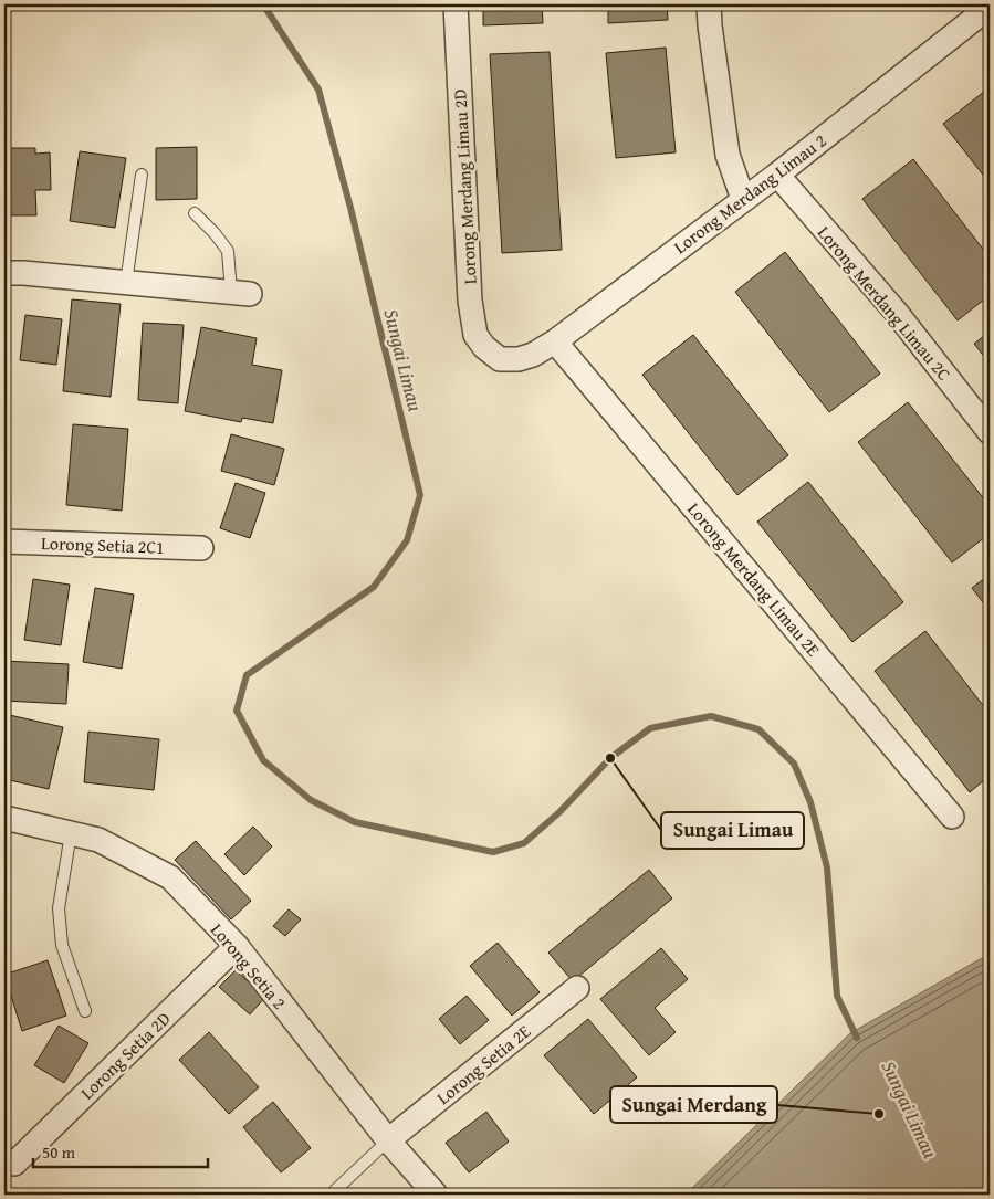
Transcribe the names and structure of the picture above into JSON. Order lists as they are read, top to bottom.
{
  "streets": {
    "street": [
      "Lorong Merdang Limau 2D",
      "Lorong Merdang Limau 2",
      "Lorong Merdang Limau 2C",
      "Lorong Setia 2C1",
      "Lorong Merdang Limau 2E",
      "Lorong Setia 2",
      "Lorong Setia 2D",
      "Lorong Setia 2E"
    ]
  },
  "crossings": [
    ["Lorong Merdang Limau 2D", "Lorong Merdang Limau 2"],
    ["Lorong Merdang Limau 2", "Lorong Merdang Limau 2C"],
    ["Lorong Merdang Limau 2", "Lorong Merdang Limau 2E"],
    ["Lorong Setia 2", "Lorong Setia 2D"],
    ["Lorong Setia 2", "Lorong Setia 2E"]
  ],
  "water": ["Sungai Limau"],
  "places": ["Sungai Limau", "Sungai Merdang"],
  "scale_bar": "50 m"
}
